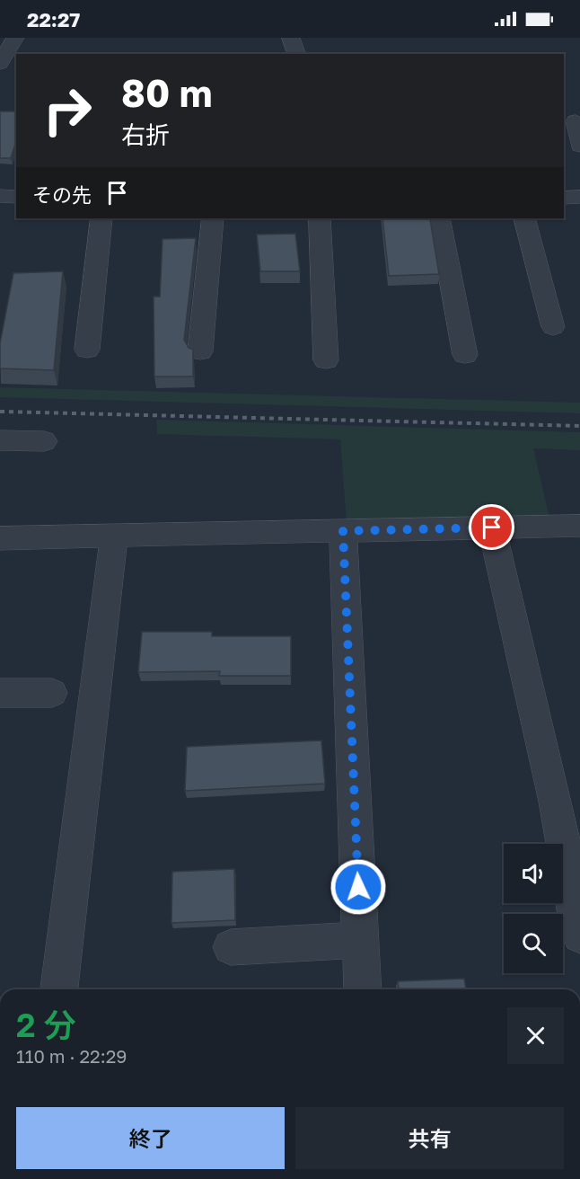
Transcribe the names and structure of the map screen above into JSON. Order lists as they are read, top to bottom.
{
  "page": {
    "status": "22:27",
    "turn": ["80 m", "右折"],
    "then": "その先",
    "heading": ["2 分", "110 m · 22:29"],
    "buttons": ["終了", "共有"]
  }
}
